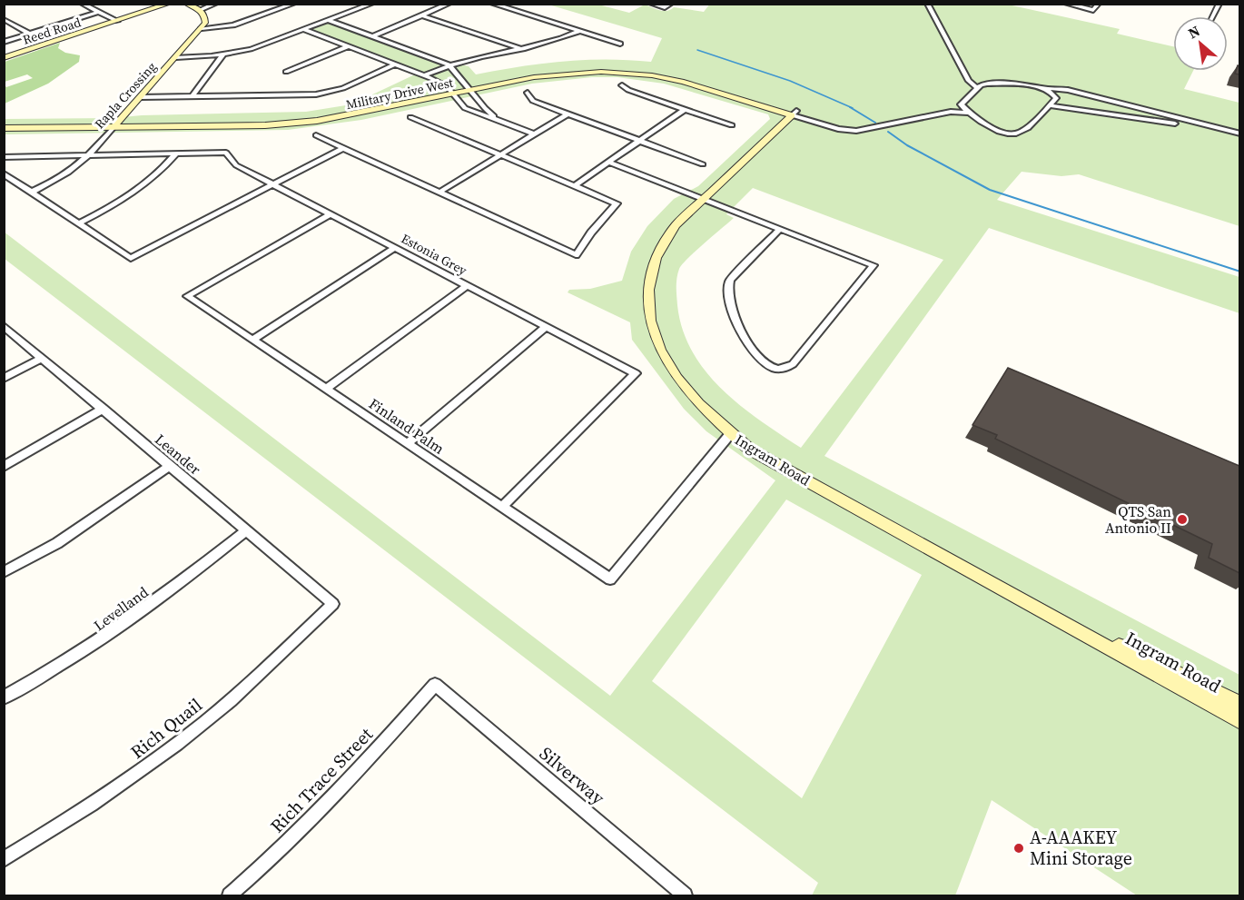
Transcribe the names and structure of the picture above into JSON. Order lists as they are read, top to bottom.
{
  "streets": {
    "street": [
      "Reed Road",
      "Military Drive West",
      "Rapla Crossing",
      "Estonia Grey",
      "Finland Palm",
      "Leander",
      "Ingram Road",
      "Levelland",
      "Rich Quail",
      "Silverway",
      "Rich Trace Street"
    ]
  },
  "crossings": [
    ["Military Drive West", "Rapla Crossing"],
    ["Military Drive West", "Ingram Road"],
    ["Estonia Grey", "Finland Palm"],
    ["Finland Palm", "Ingram Road"],
    ["Leander", "Levelland"],
    ["Leander", "Rich Quail"],
    ["Silverway", "Rich Trace Street"]
  ],
  "places": ["QTS San Antonio II", "A-AAAKEY Mini Storage"],
  "north": "top left"
}
